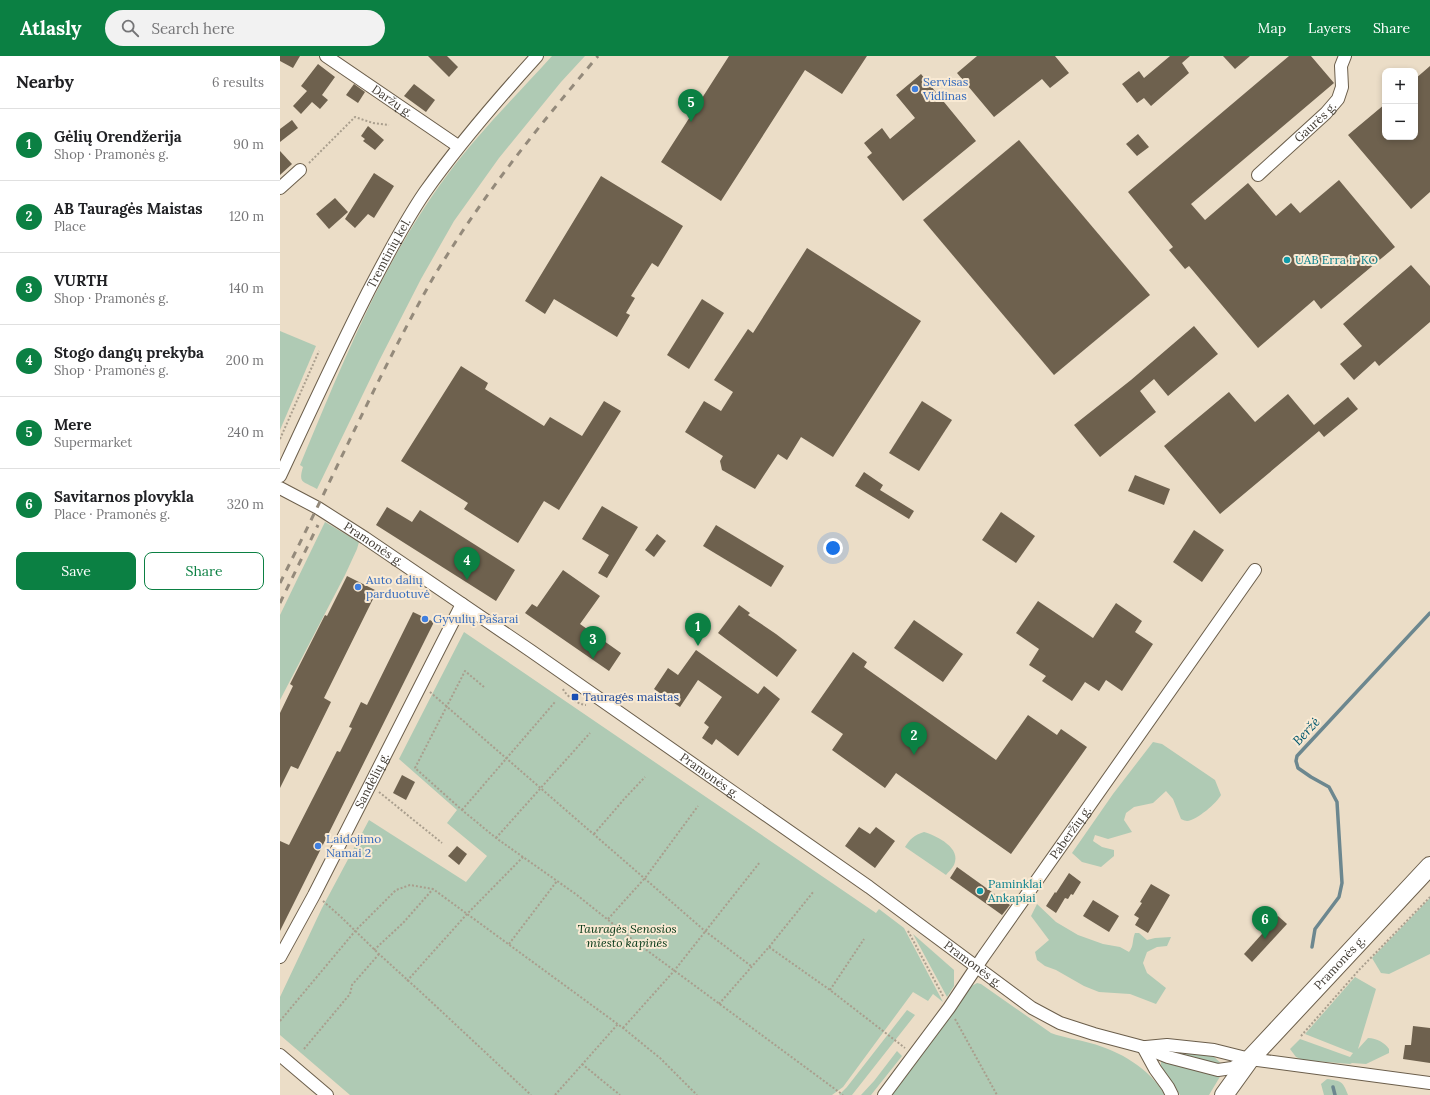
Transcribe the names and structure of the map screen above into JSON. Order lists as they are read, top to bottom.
{
  "streets": {
    "main road": ["Pramonės g."],
    "street": [
      "Daržų g.",
      "Gaurės g.",
      "Tremtinių kel.",
      "Sandėlių g.",
      "Paberžių g."
    ]
  },
  "crossings": [
    ["Daržų g.", "Tremtinių kel."],
    ["Pramonės g.", "Sandėlių g."],
    ["Pramonės g.", "Paberžių g."]
  ],
  "water": ["Beržė"],
  "parks": ["Tauragės Senosios miesto kapinės"],
  "places": {
    "other": [
      "Servisas Vidlinas",
      "UAB Erra ir KO",
      "Auto dalių parduotuvė",
      "Gyvulių Pašarai",
      "Laidojimo Namai 2",
      "Paminklai Ankapiai"
    ],
    "transit": ["Tauragės maistas"]
  },
  "page": {
    "header": "Atlasly",
    "search": "Search here",
    "nav": ["Map", "Layers", "Share"],
    "heading": ["Nearby", "6 results"],
    "map_buttons": ["+", "−"],
    "pins": [
      "5",
      "4",
      "1",
      "3",
      "2",
      "6"
    ],
    "list": [
      {
        "mark": "1",
        "name": "Gėlių Orendžerija",
        "note": "Shop · Pramonės g.",
        "value": "90 m"
      },
      {
        "mark": "2",
        "name": "AB Tauragės Maistas",
        "note": "Place",
        "value": "120 m"
      },
      {
        "mark": "3",
        "name": "VURTH",
        "note": "Shop · Pramonės g.",
        "value": "140 m"
      },
      {
        "mark": "4",
        "name": "Stogo dangų prekyba",
        "note": "Shop · Pramonės g.",
        "value": "200 m"
      },
      {
        "mark": "5",
        "name": "Mere",
        "note": "Supermarket",
        "value": "240 m"
      },
      {
        "mark": "6",
        "name": "Savitarnos plovykla",
        "note": "Place · Pramonės g.",
        "value": "320 m"
      }
    ],
    "buttons": ["Save", "Share"]
  }
}
